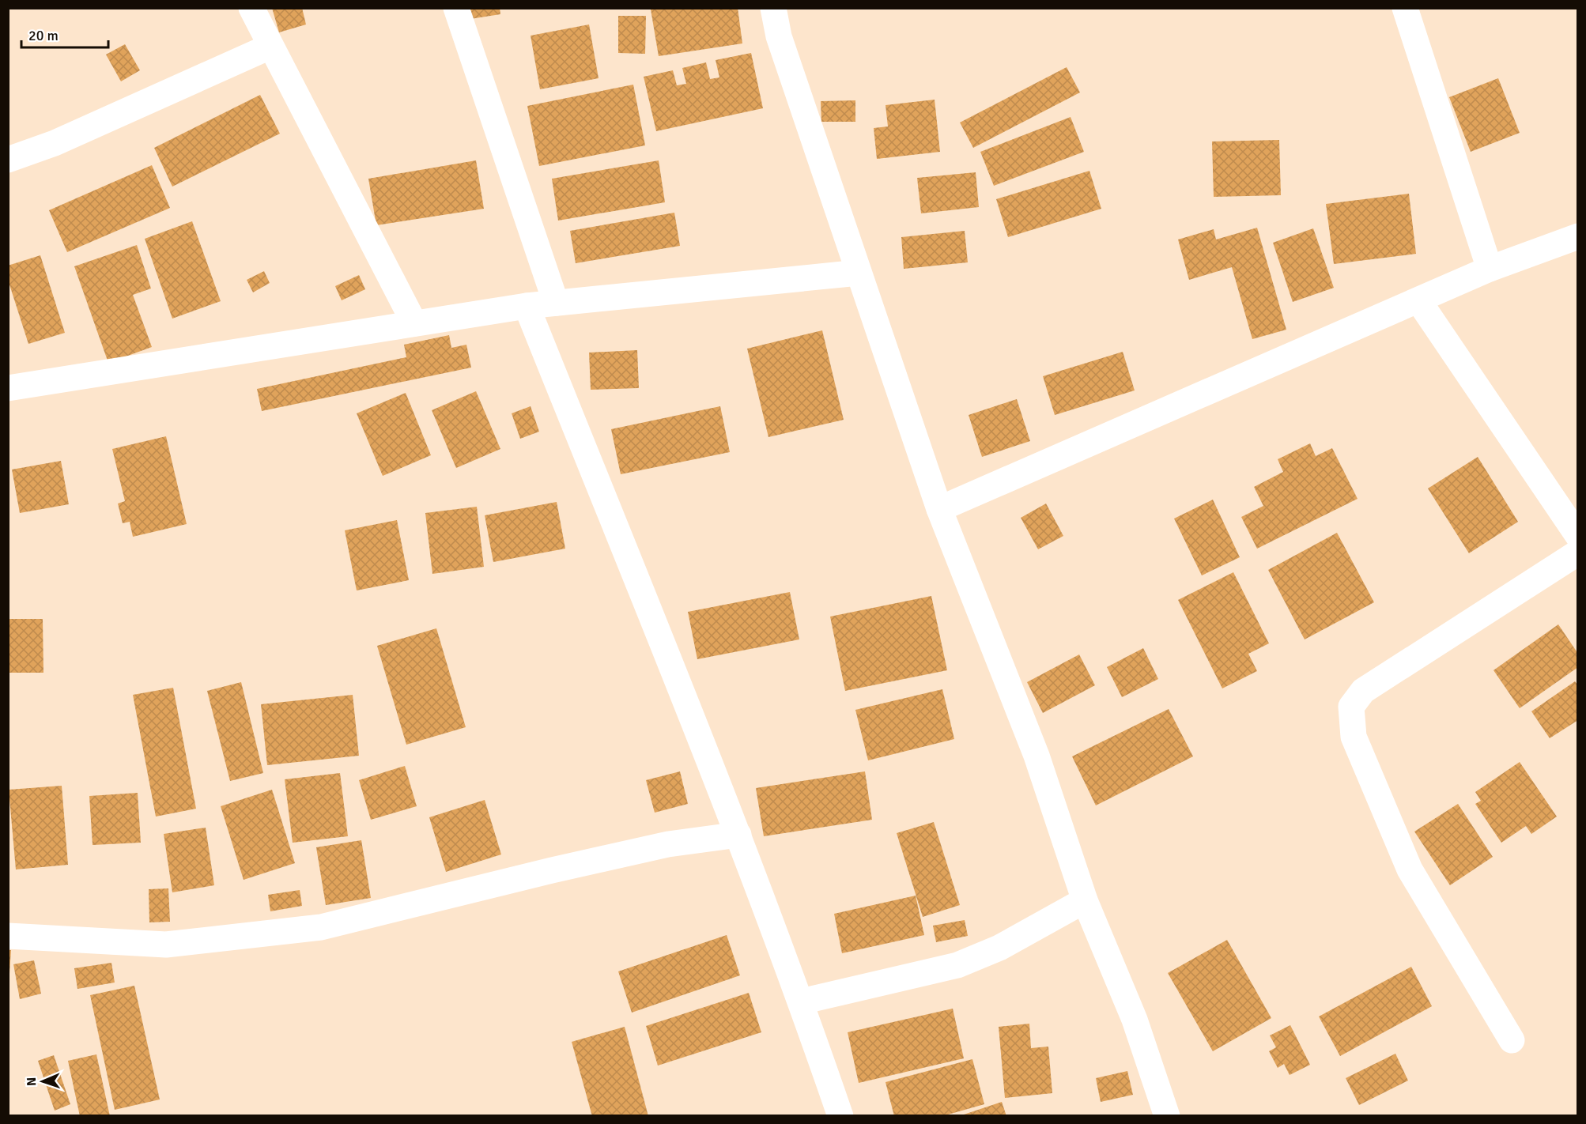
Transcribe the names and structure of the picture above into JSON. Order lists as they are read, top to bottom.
{
  "scale_bar": "20 m",
  "north": "left"
}
